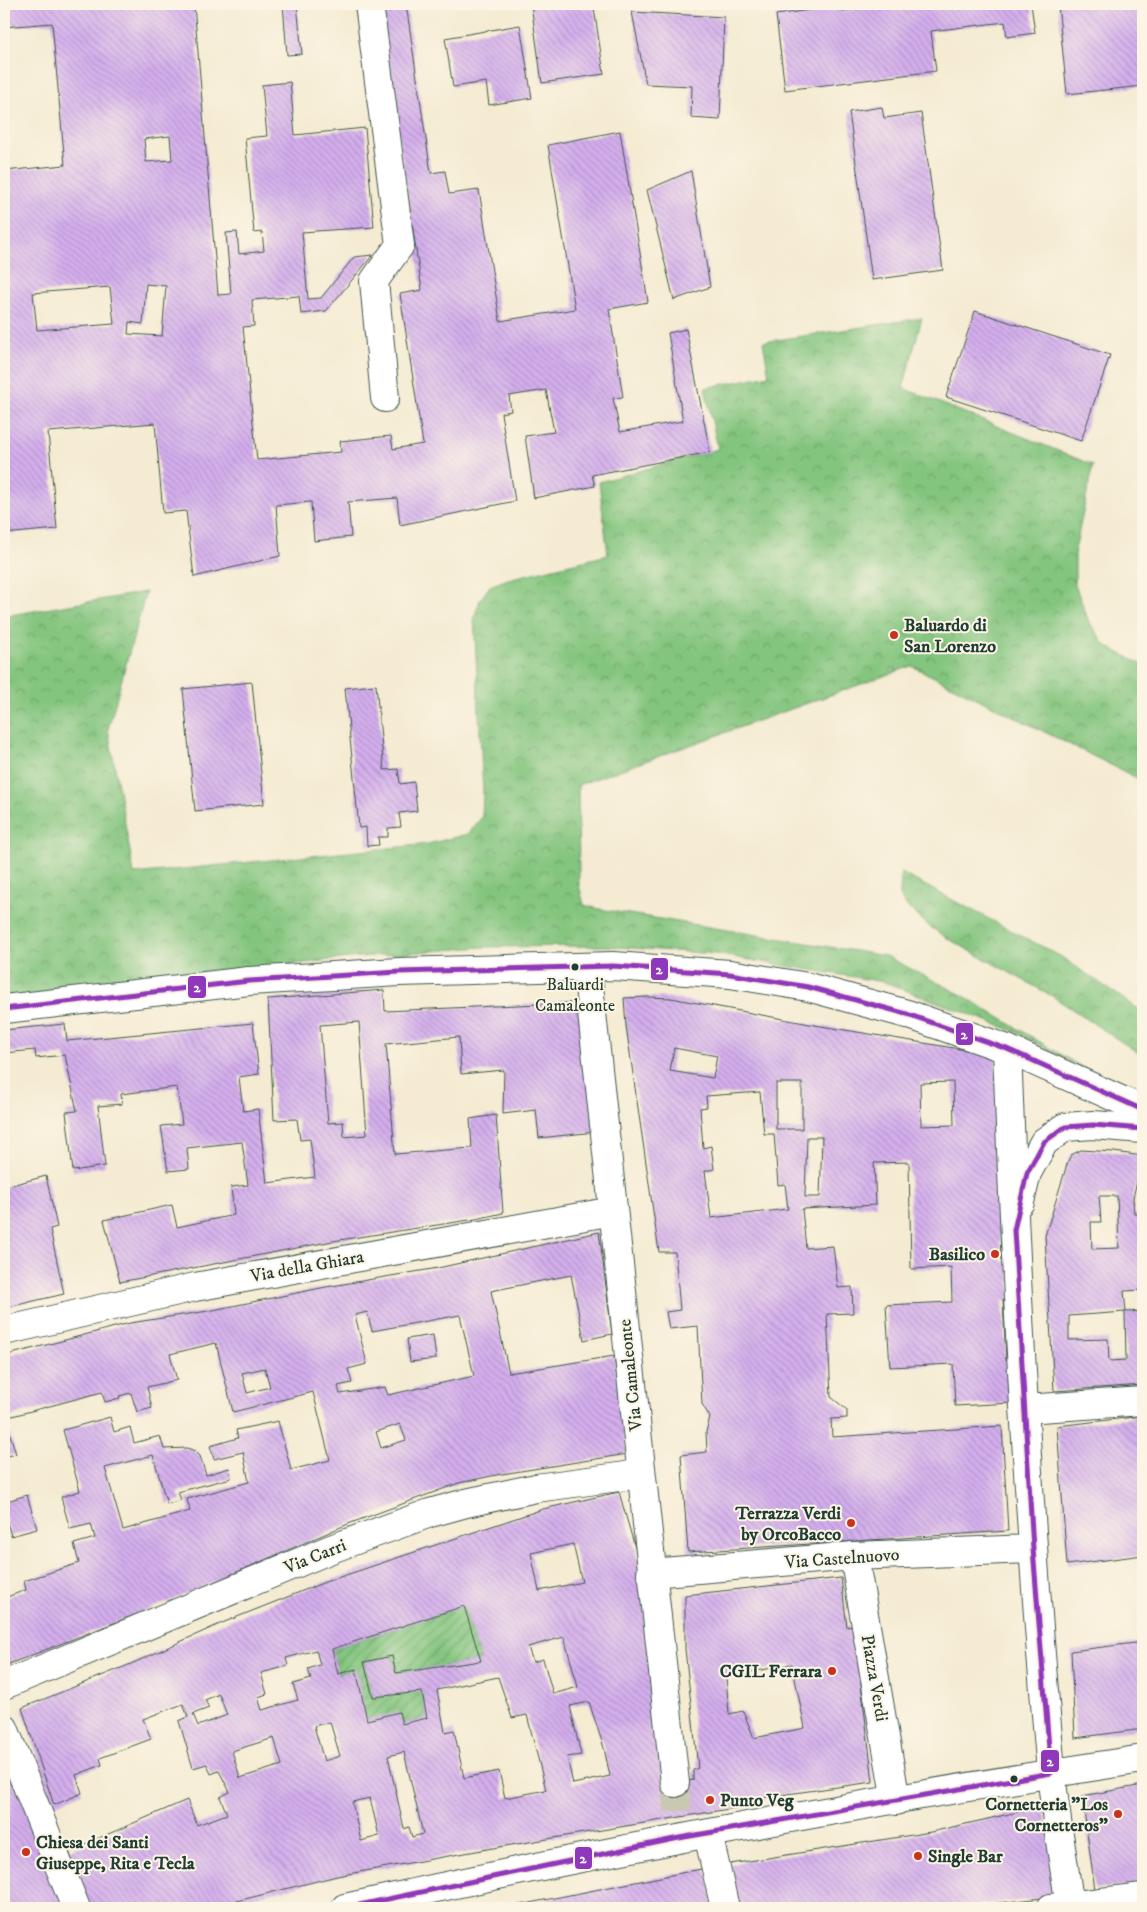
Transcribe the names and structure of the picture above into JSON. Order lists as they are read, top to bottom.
{
  "streets": {
    "street": [
      "Via della Ghiara",
      "Via Camaleonte",
      "Via Carri",
      "Via Castelnuovo",
      "Piazza Verdi"
    ]
  },
  "crossings": [
    ["Via della Ghiara", "Via Camaleonte"],
    ["Via Camaleonte", "Via Carri"],
    ["Via Camaleonte", "Via Castelnuovo"],
    ["Via Castelnuovo", "Piazza Verdi"]
  ],
  "places": [
    "Baluardo di San Lorenzo",
    "Baluardi Camaleonte",
    "Basilico",
    "Terrazza Verdi by OrcoBacco",
    "CGIL Ferrara",
    "Punto Veg",
    "Cornetteria \"Los Cornetteros\"",
    "Chiesa dei Santi Giuseppe, Rita e Tecla",
    "Single Bar"
  ],
  "lines": ["transit line 2"]
}
